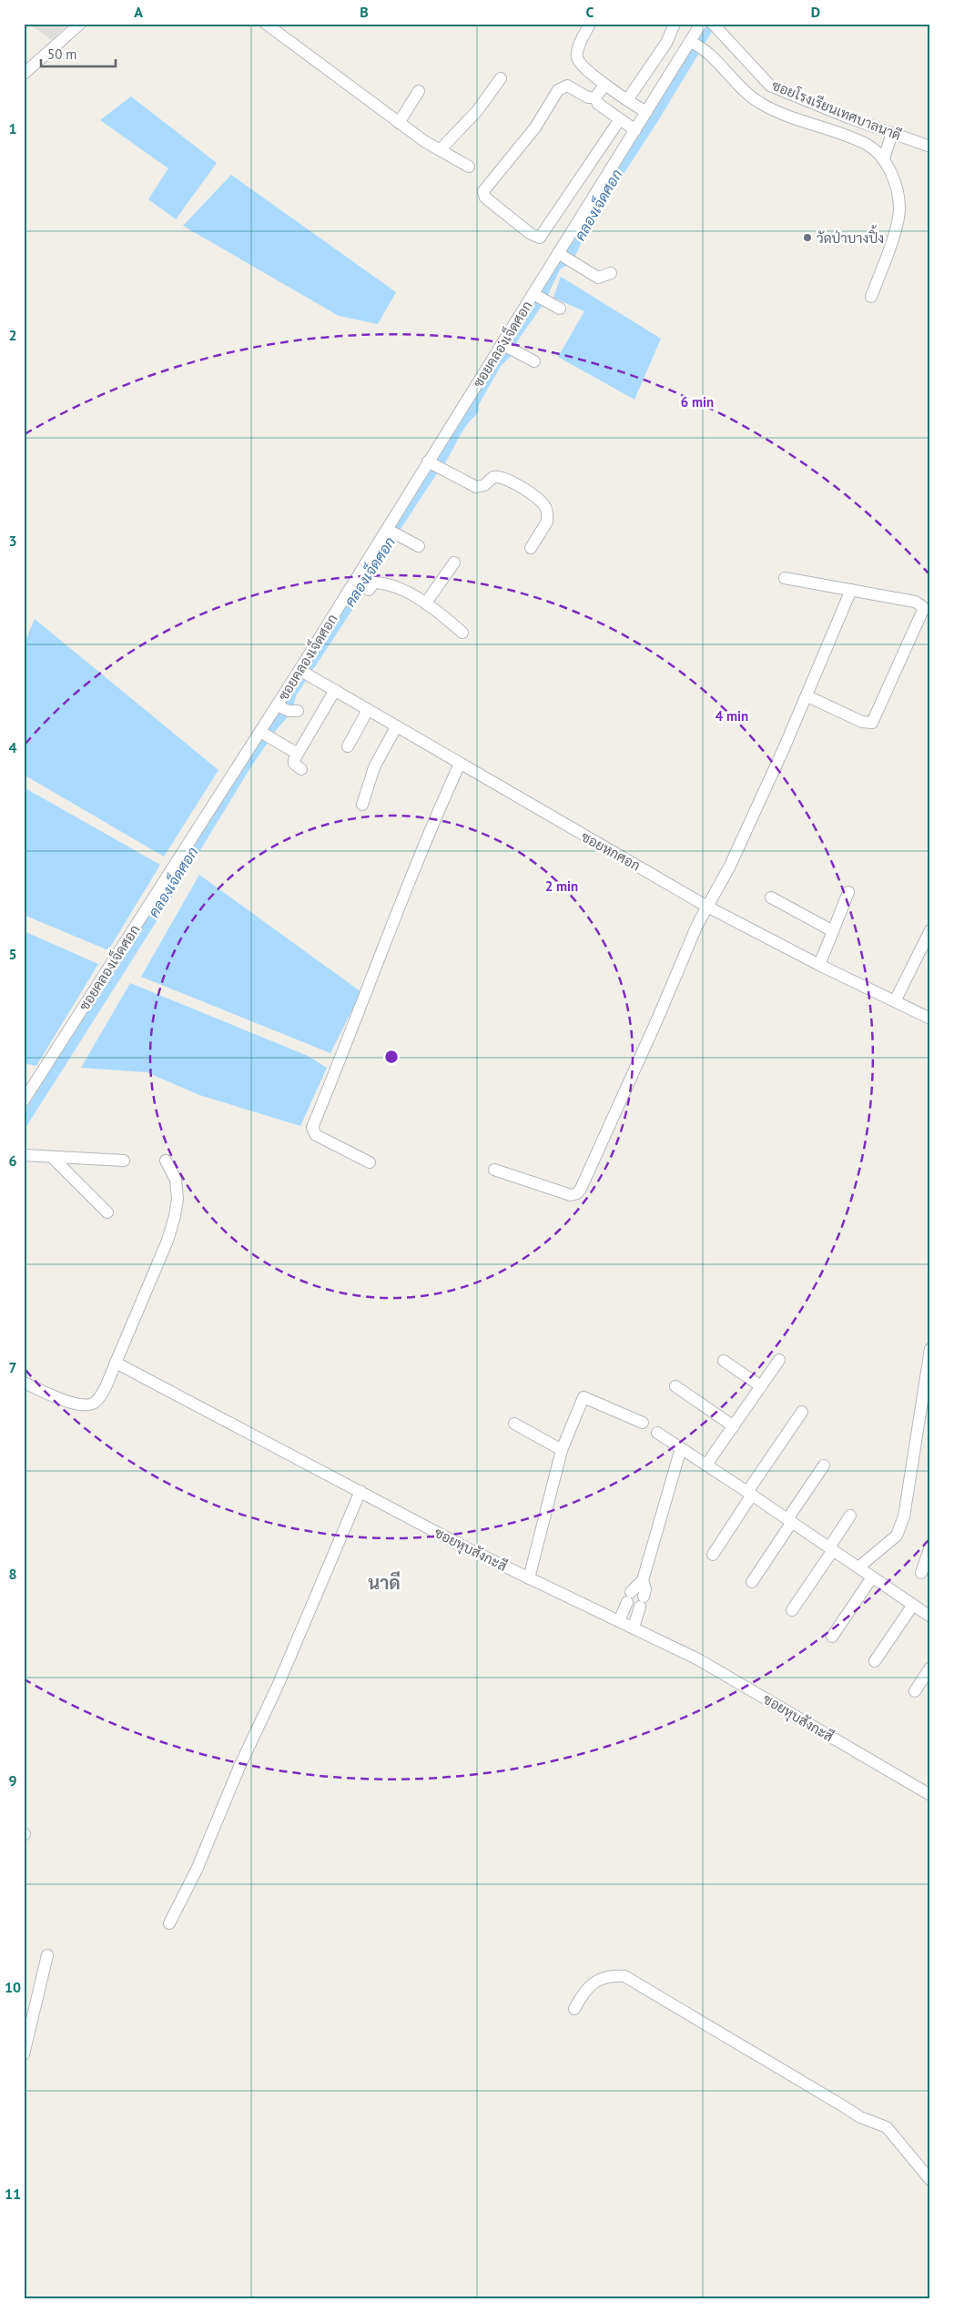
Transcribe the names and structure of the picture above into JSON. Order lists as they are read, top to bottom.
{
  "streets": {
    "street": [
      "ซอยโรงเรียนเทศบาลนาดี",
      "ซอยคลองเจ็ดศอก",
      "ซอยหกศอก",
      "ซอยหุบสังกะสี"
    ]
  },
  "crossings": [
    ["ซอยคลองเจ็ดศอก", "ซอยหกศอก"]
  ],
  "districts": ["นาดี"],
  "water": ["คลองเจ็ดศอก"],
  "places": ["วัดป่าบางปิ้ง"],
  "scale_bar": "50 m",
  "grid": {
    "columns": [
      "A",
      "B",
      "C",
      "D"
    ],
    "rows": [
      "1",
      "2",
      "3",
      "4",
      "5",
      "6",
      "7",
      "8",
      "9",
      "10",
      "11"
    ]
  },
  "rings": ["6 min", "4 min", "2 min"]
}
